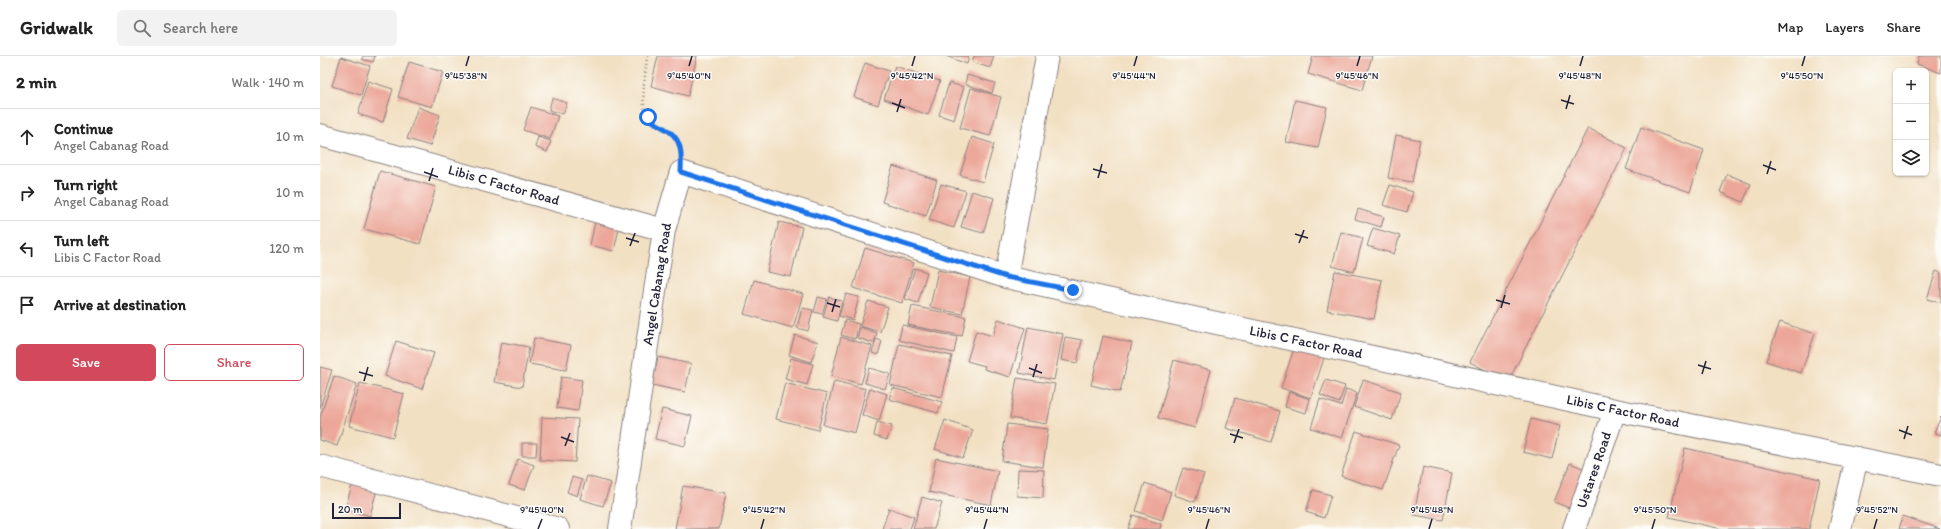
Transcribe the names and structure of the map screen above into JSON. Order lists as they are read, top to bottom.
{
  "streets": {
    "street": ["Libis C Factor Road", "Angel Cabanag Road", "Ustares Road"]
  },
  "crossings": [
    ["Libis C Factor Road", "Angel Cabanag Road"],
    ["Libis C Factor Road", "Ustares Road"]
  ],
  "scale_bar": "20 m",
  "page": {
    "header": "Gridwalk",
    "search": "Search here",
    "nav": ["Map", "Layers", "Share"],
    "heading": ["2 min", "Walk · 140 m"],
    "map_buttons": ["+", "−"],
    "list": [
      ["Continue", "Angel Cabanag Road", "10 m"],
      ["Turn right", "Angel Cabanag Road", "10 m"],
      ["Turn left", "Libis C Factor Road", "120 m"],
      "Arrive at destination"
    ],
    "buttons": ["Save", "Share"],
    "scale": "20 m"
  },
  "coordinates": [
    "9°45'38\"N",
    "9°45'40\"N",
    "9°45'42\"N",
    "9°45'44\"N",
    "9°45'46\"N",
    "9°45'48\"N",
    "9°45'50\"N",
    "9°45'52\"N"
  ]
}
